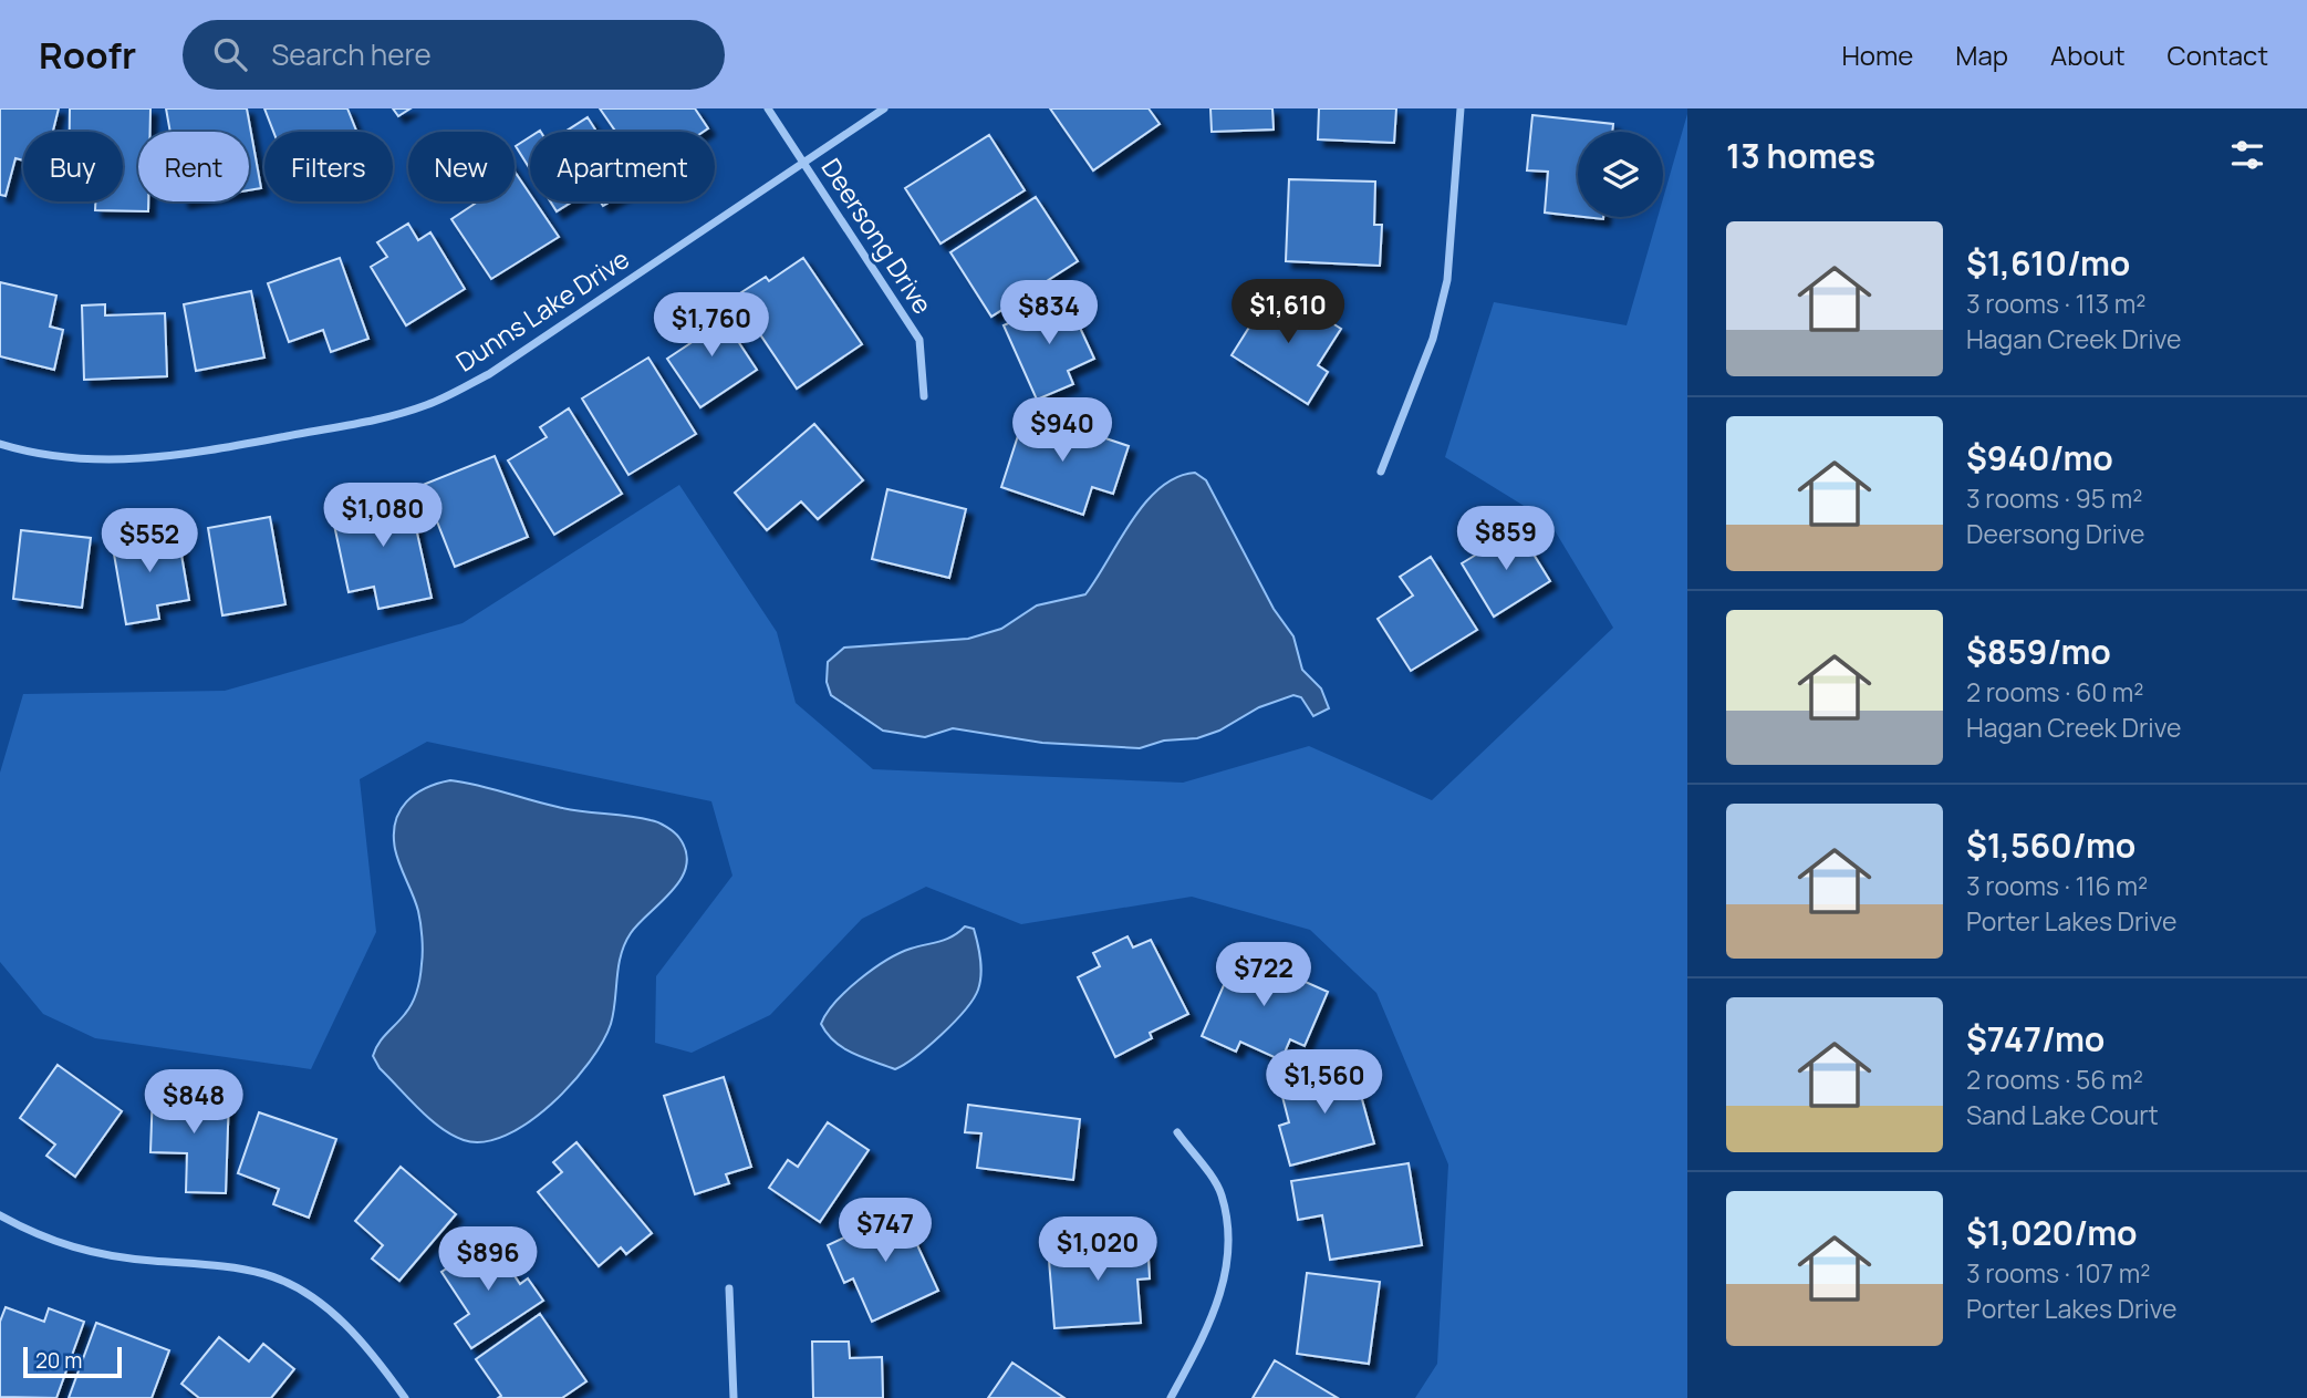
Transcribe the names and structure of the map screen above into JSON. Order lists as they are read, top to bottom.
{
  "streets": {
    "street": ["Deersong Drive", "Dunns Lake Drive"]
  },
  "crossings": [
    ["Deersong Drive", "Dunns Lake Drive"]
  ],
  "scale_bar": "20 m",
  "page": {
    "header": "Roofr",
    "search": "Search here",
    "nav": [
      "Home",
      "Map",
      "About",
      "Contact"
    ],
    "heading": "13 homes",
    "chip": [
      "Buy",
      "Rent",
      "Filters",
      "New",
      "Apartment"
    ],
    "list": [
      {
        "name": "$1,610/mo",
        "note": "3 rooms · 113 m² · Hagan Creek Drive"
      },
      {
        "name": "$940/mo",
        "note": "3 rooms · 95 m² · Deersong Drive"
      },
      {
        "name": "$859/mo",
        "note": "2 rooms · 60 m² · Hagan Creek Drive"
      },
      {
        "name": "$1,560/mo",
        "note": "3 rooms · 116 m² · Porter Lakes Drive"
      },
      {
        "name": "$747/mo",
        "note": "2 rooms · 56 m² · Sand Lake Court"
      },
      {
        "name": "$1,020/mo",
        "note": "3 rooms · 107 m² · Porter Lakes Drive"
      }
    ],
    "price": [
      "$1,610",
      "$834",
      "$1,760",
      "$940",
      "$1,080",
      "$859",
      "$552",
      "$722",
      "$1,560",
      "$848",
      "$747",
      "$1,020",
      "$896"
    ],
    "scale": "20 m"
  }
}
